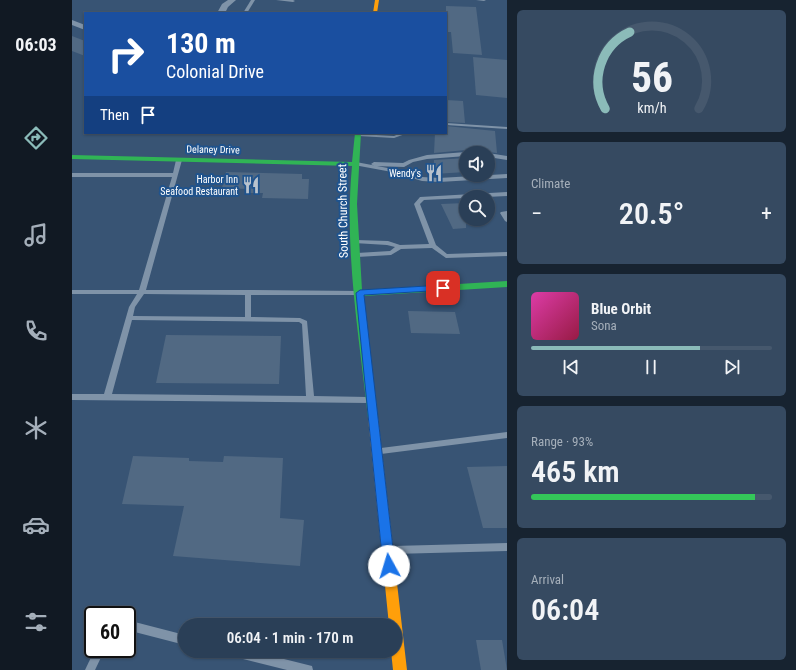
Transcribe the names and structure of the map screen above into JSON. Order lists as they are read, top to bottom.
{
  "streets": {
    "main road": ["Delaney Drive", "South Church Street"]
  },
  "crossings": [
    ["Delaney Drive", "South Church Street"]
  ],
  "places": {
    "restaurant": ["Wendy's", "Harbor Inn Seafood Restaurant"]
  },
  "page": {
    "tabs": "06:03",
    "turn": ["130 m", "Colonial Drive"],
    "then": "Then",
    "tile": [
      "Climate",
      ["Range · 93%", "465 km"],
      ["Arrival", "06:04"]
    ],
    "heat": ["−", "20.5°", "+"],
    "song": ["Blue Orbit", "Sona"],
    "limit": "60",
    "trip": "06:04 · 1 min · 170 m",
    "gauge": ["56", "km/h"]
  }
}
